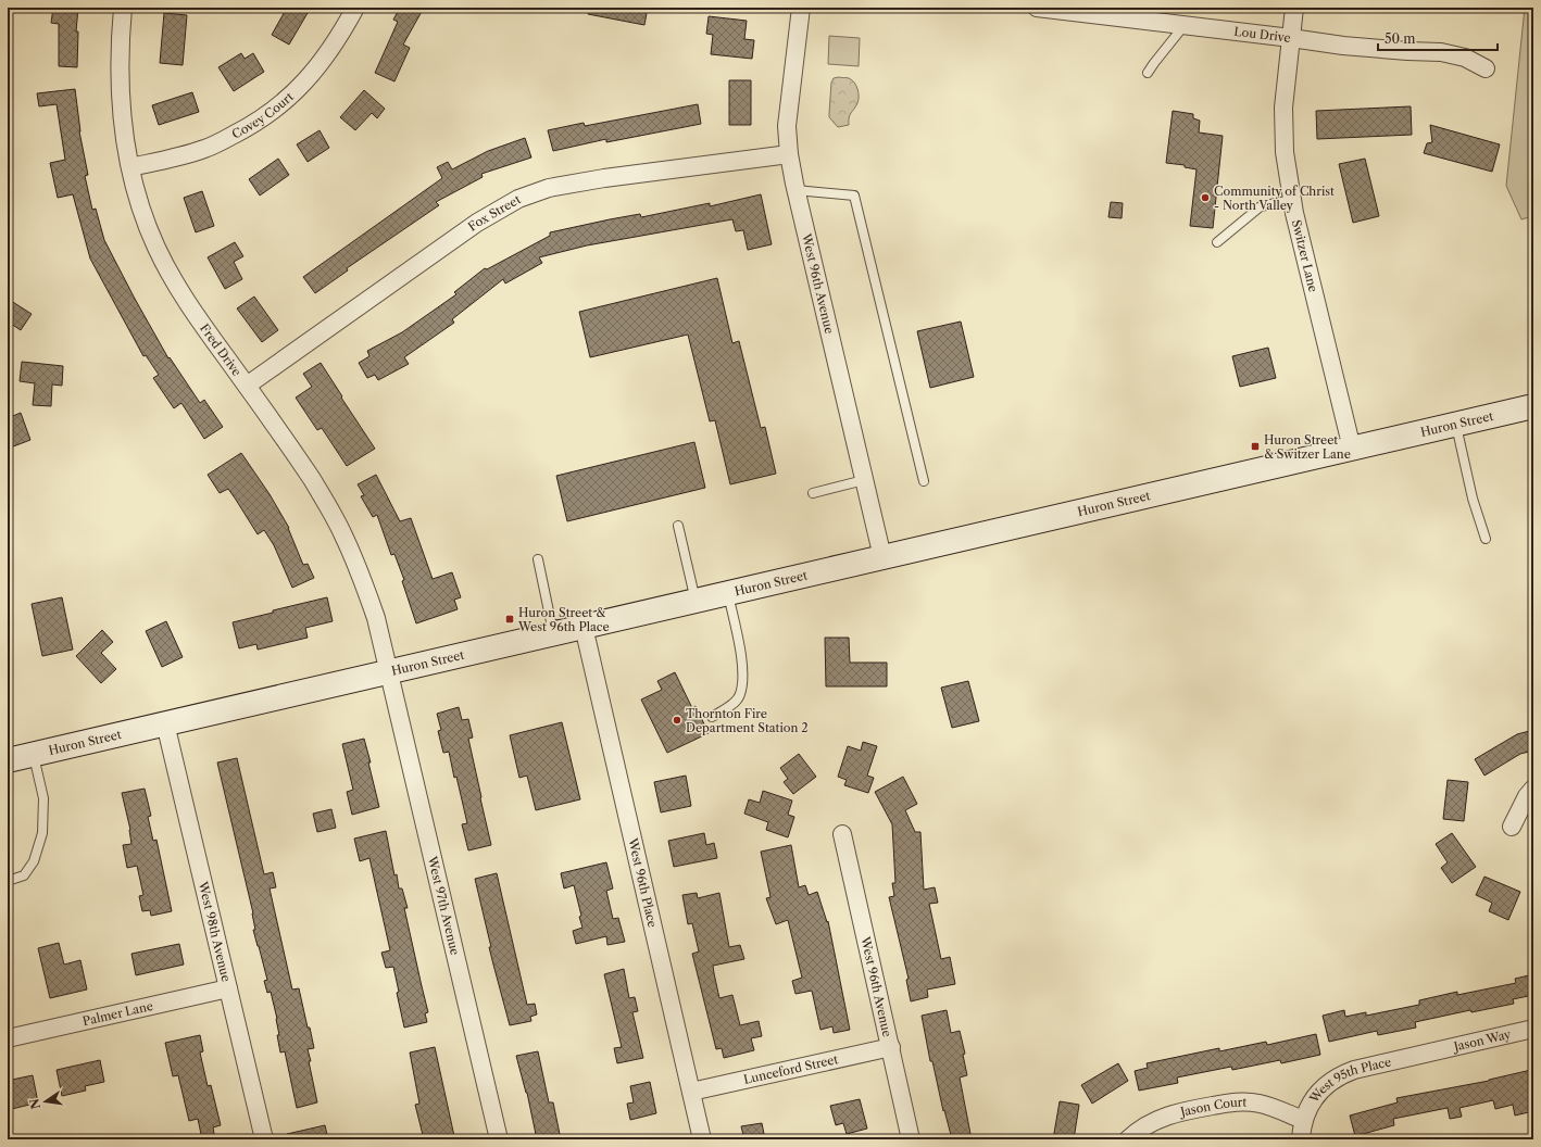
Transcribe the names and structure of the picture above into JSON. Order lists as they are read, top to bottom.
{
  "streets": {
    "main road": ["Huron Street"],
    "street": [
      "Lou Drive",
      "Covey Court",
      "Fox Street",
      "Switzer Lane",
      "West 96th Avenue",
      "Fred Drive",
      "West 96th Place",
      "West 97th Avenue",
      "West 98th Avenue",
      "Palmer Lane",
      "Jason Way",
      "Lunceford Street",
      "West 95th Place",
      "Jason Court"
    ]
  },
  "crossings": [
    ["Lou Drive", "Switzer Lane"],
    ["Covey Court", "Fred Drive"],
    ["Fox Street", "West 96th Avenue"],
    ["Fox Street", "Fred Drive"],
    ["Switzer Lane", "Huron Street"],
    ["West 96th Avenue", "Huron Street"],
    ["West 96th Avenue", "Lunceford Street"],
    ["Fred Drive", "Huron Street"],
    ["Fred Drive", "West 97th Avenue"],
    ["Huron Street", "West 96th Place"],
    ["Huron Street", "West 97th Avenue"],
    ["Huron Street", "West 98th Avenue"],
    ["West 96th Place", "Lunceford Street"],
    ["West 98th Avenue", "Palmer Lane"],
    ["Jason Way", "West 95th Place"],
    ["West 95th Place", "Jason Court"]
  ],
  "places": {
    "other": ["Community of Christ - North Valley", "Thornton Fire Department Station 2"],
    "transit": ["Huron Street & Switzer Lane", "Huron Street & West 96th Place"]
  },
  "scale_bar": "50 m",
  "north": "left"
}
